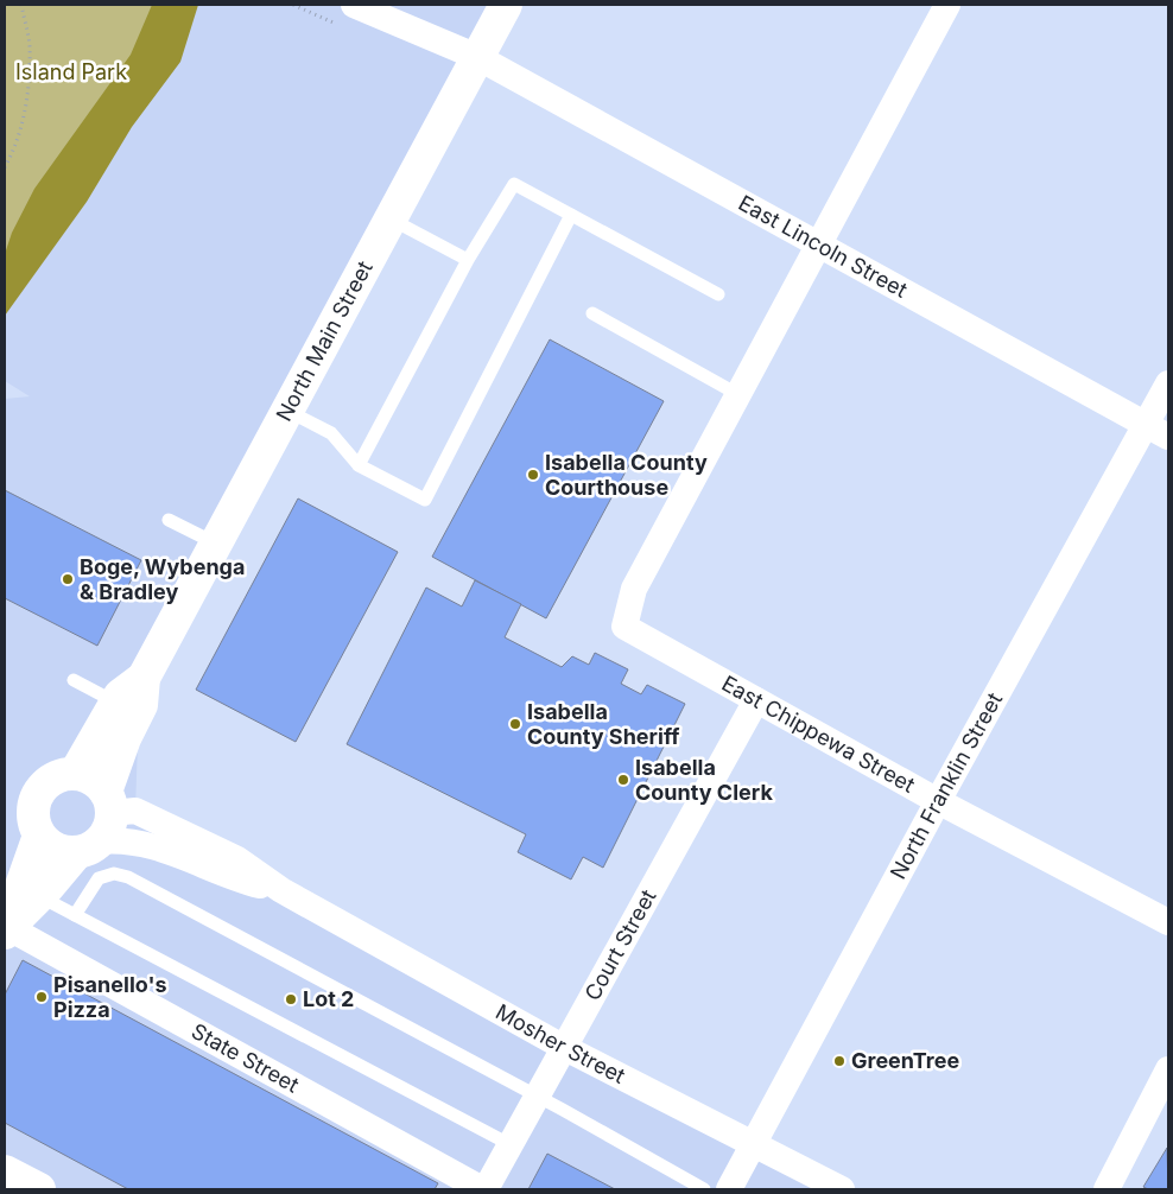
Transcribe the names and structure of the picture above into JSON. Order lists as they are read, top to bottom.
{
  "streets": {
    "street": [
      "East Lincoln Street",
      "North Main Street",
      "East Chippewa Street",
      "North Franklin Street",
      "Court Street",
      "Mosher Street",
      "State Street"
    ]
  },
  "crossings": [
    ["East Lincoln Street", "North Main Street"],
    ["East Lincoln Street", "North Franklin Street"],
    ["North Main Street", "Mosher Street"],
    ["North Main Street", "State Street"],
    ["East Chippewa Street", "North Franklin Street"],
    ["East Chippewa Street", "Court Street"],
    ["North Franklin Street", "Mosher Street"],
    ["Court Street", "Mosher Street"],
    ["Court Street", "State Street"]
  ],
  "parks": ["Island Park"],
  "places": [
    "Isabella County Courthouse",
    "Boge, Wybenga & Bradley",
    "Isabella County Sheriff",
    "Isabella County Clerk",
    "Pisanello's Pizza",
    "Lot 2",
    "GreenTree"
  ]
}
